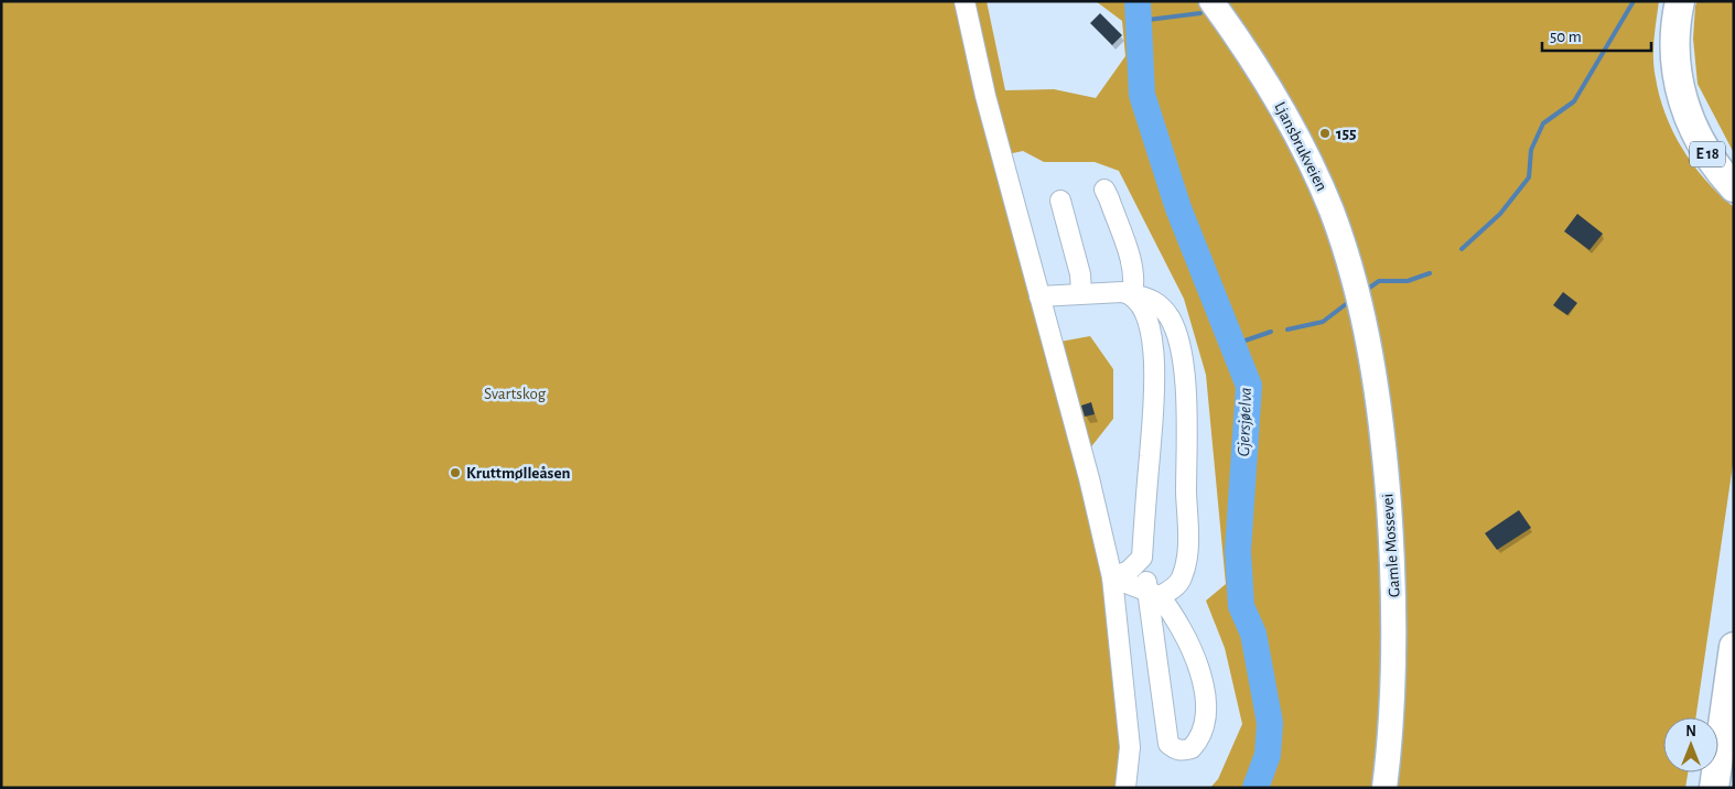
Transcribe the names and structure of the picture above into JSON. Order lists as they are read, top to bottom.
{
  "streets": {
    "highway": ["E 18"],
    "main road": ["Ljansbrukveien", "Gamle Mossevei"]
  },
  "crossings": [
    ["Ljansbrukveien", "Gamle Mossevei"]
  ],
  "water": ["Gjersjøelva"],
  "parks": ["Svartskog"],
  "places": ["155", "Kruttmølleåsen"],
  "scale_bar": "50 m",
  "north": "top"
}
